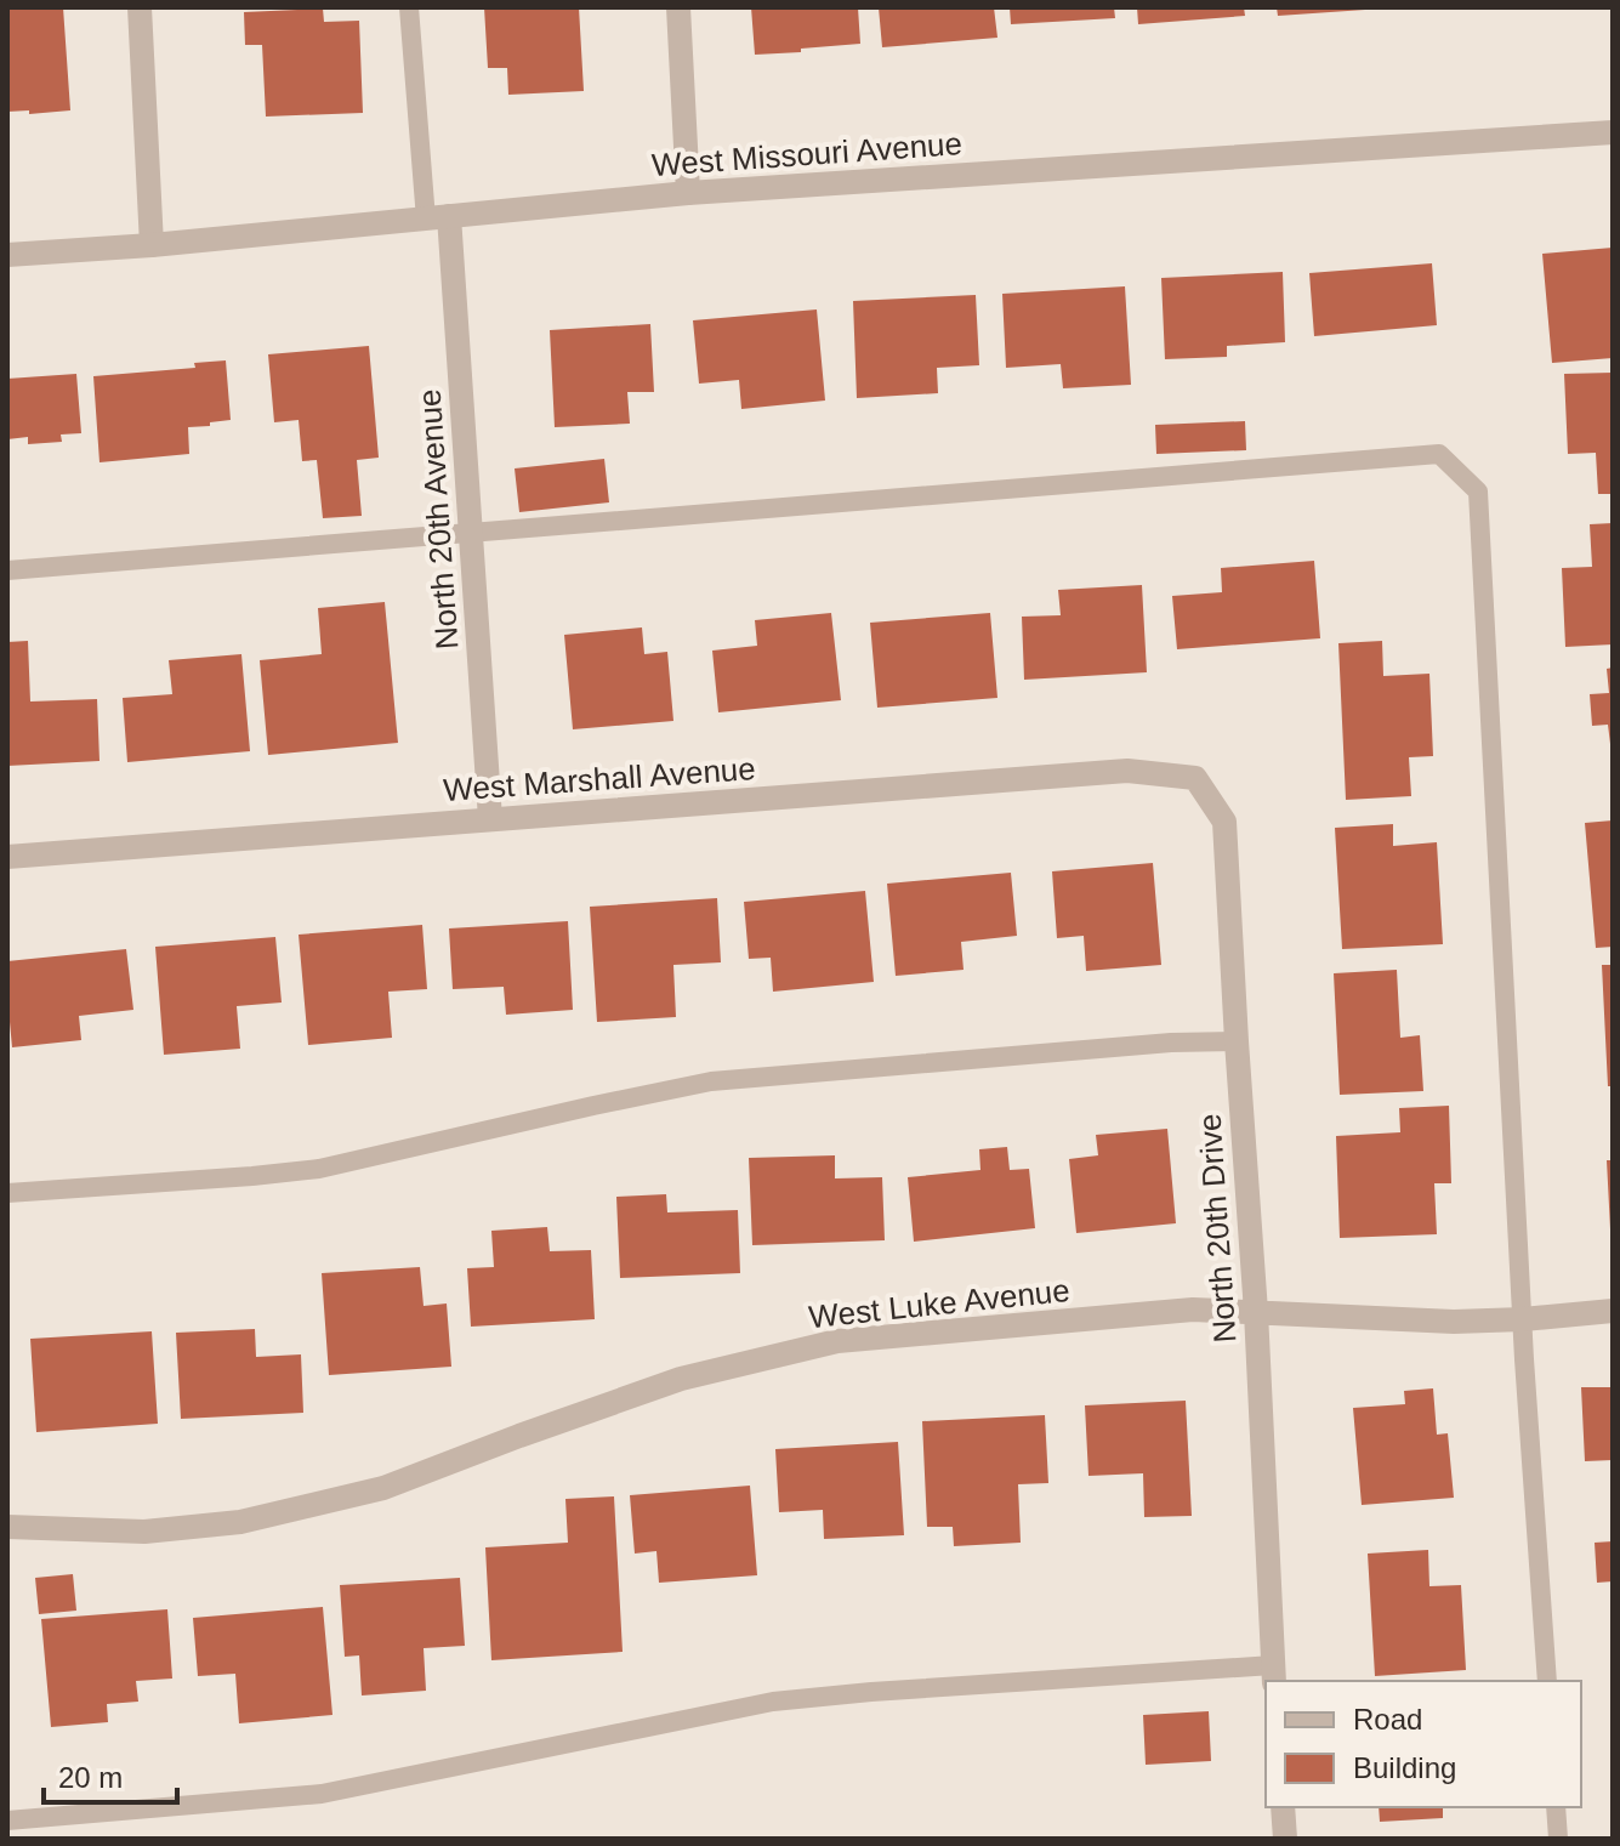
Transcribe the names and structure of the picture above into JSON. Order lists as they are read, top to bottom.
{
  "streets": {
    "street": [
      "West Missouri Avenue",
      "North 20th Avenue",
      "West Marshall Avenue",
      "North 20th Drive",
      "West Luke Avenue"
    ]
  },
  "crossings": [
    ["West Missouri Avenue", "North 20th Avenue"],
    ["North 20th Avenue", "West Marshall Avenue"],
    ["West Marshall Avenue", "North 20th Drive"],
    ["North 20th Drive", "West Luke Avenue"]
  ],
  "legend": ["Road", "Building"],
  "scale_bar": "20 m"
}
